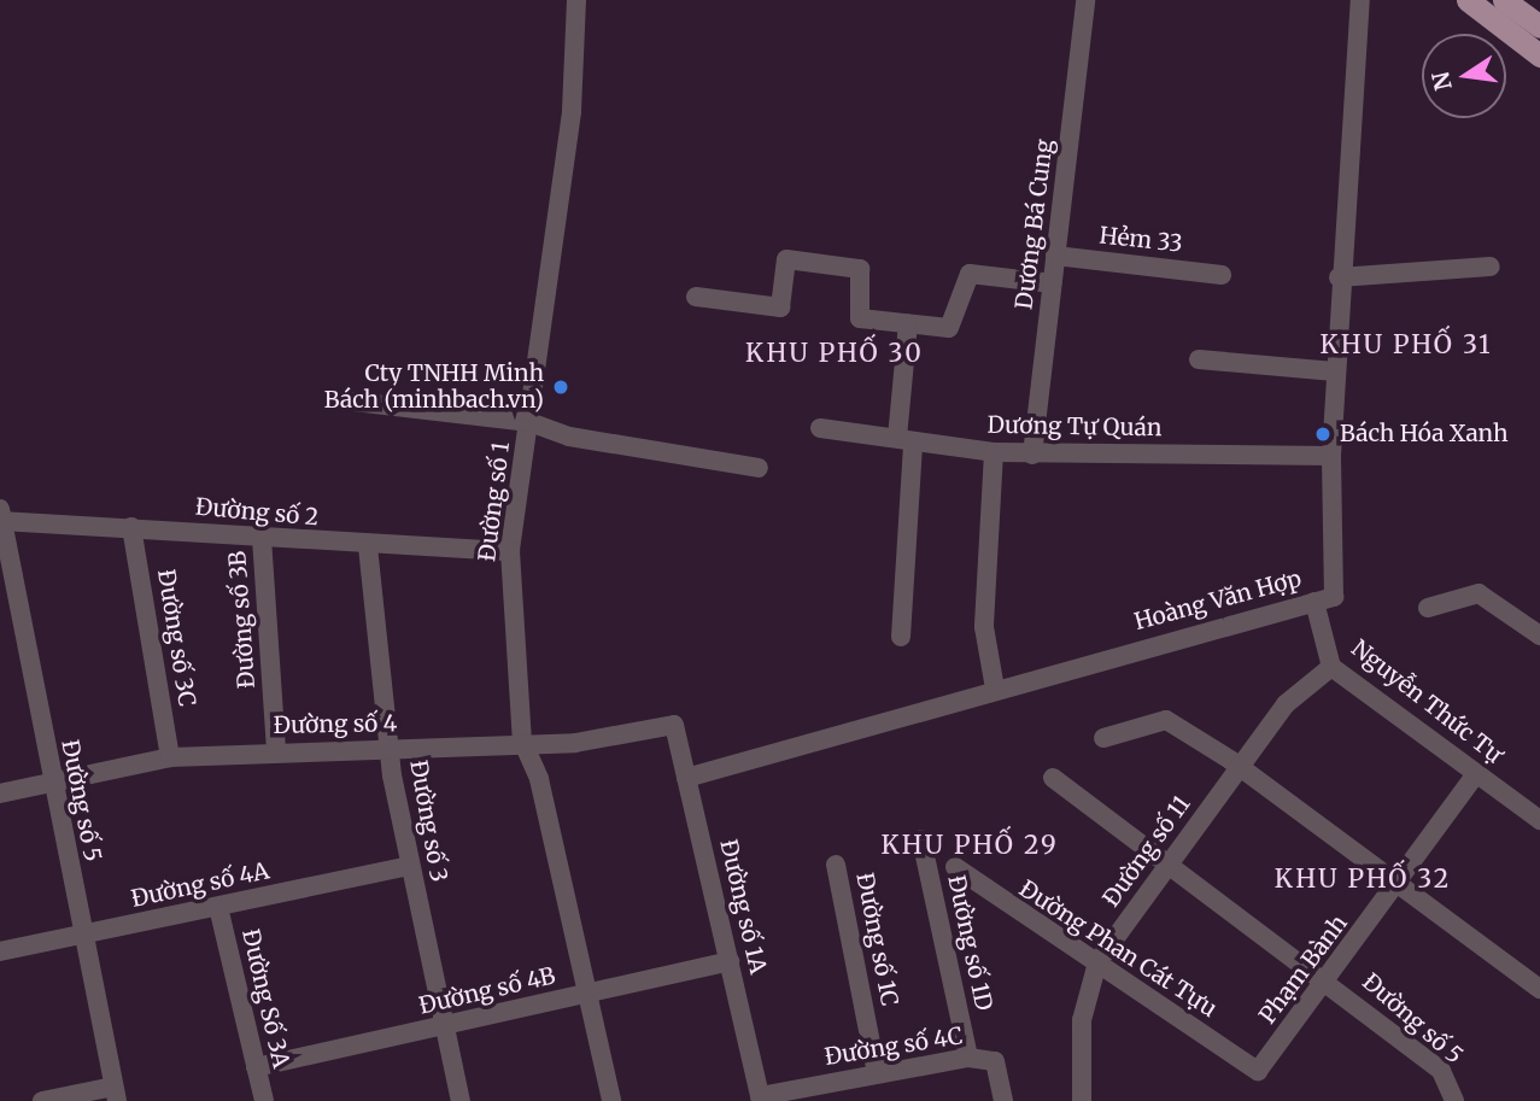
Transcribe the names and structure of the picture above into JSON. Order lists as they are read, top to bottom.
{
  "streets": {
    "street": [
      "Dương Bá Cung",
      "Hẻm 33",
      "Dương Tự Quán",
      "Đường số 1",
      "Đường số 2",
      "Hoàng Văn Hợp",
      "Đường số 3B",
      "Đường số 3C",
      "Nguyễn Thức Tự",
      "Đường số 4",
      "Đường số 5",
      "Đường số 3",
      "Đường số 11",
      "Đường số 4A",
      "Đường số 1A",
      "Đường số 1C",
      "Đường số 1D",
      "Đường Phan Cát Tựu",
      "Phạm Bành",
      "Đường số 4B",
      "Đường Số 3A",
      "Đường số 4C"
    ]
  },
  "crossings": [
    ["Dương Bá Cung", "Hẻm 33"],
    ["Dương Bá Cung", "Dương Tự Quán"],
    ["Dương Tự Quán", "Hoàng Văn Hợp"],
    ["Đường số 1", "Đường số 2"],
    ["Đường số 1", "Đường số 4"],
    ["Đường số 1", "Đường số 4B"],
    ["Đường số 2", "Đường số 3B"],
    ["Đường số 2", "Đường số 3C"],
    ["Đường số 2", "Đường số 5"],
    ["Đường số 2", "Đường số 3"],
    ["Hoàng Văn Hợp", "Nguyễn Thức Tự"],
    ["Hoàng Văn Hợp", "Đường số 1A"],
    ["Đường số 3B", "Đường số 4"],
    ["Đường số 3C", "Đường số 4"],
    ["Nguyễn Thức Tự", "Đường số 11"],
    ["Nguyễn Thức Tự", "Phạm Bành"],
    ["Đường số 4", "Đường số 5"],
    ["Đường số 4", "Đường số 3"],
    ["Đường số 4", "Đường số 1A"],
    ["Đường số 5", "Đường số 11"],
    ["Đường số 5", "Đường số 4A"],
    ["Đường số 5", "Phạm Bành"],
    ["Đường số 3", "Đường số 4A"],
    ["Đường số 3", "Đường số 4B"],
    ["Đường số 11", "Đường Phan Cát Tựu"],
    ["Đường số 4A", "Đường Số 3A"],
    ["Đường số 1A", "Đường số 4B"],
    ["Đường số 1A", "Đường số 4C"],
    ["Đường số 1C", "Đường số 4C"],
    ["Đường số 1D", "Đường số 4C"],
    ["Đường Phan Cát Tựu", "Phạm Bành"],
    ["Đường số 4B", "Đường Số 3A"]
  ],
  "districts": [
    "KHU PHỐ 31",
    "KHU PHỐ 30",
    "KHU PHỐ 29",
    "KHU PHỐ 32"
  ],
  "places": ["Cty TNHH Minh Bách (minhbach.vn)", "Bách Hóa Xanh"],
  "north": "left"
}
